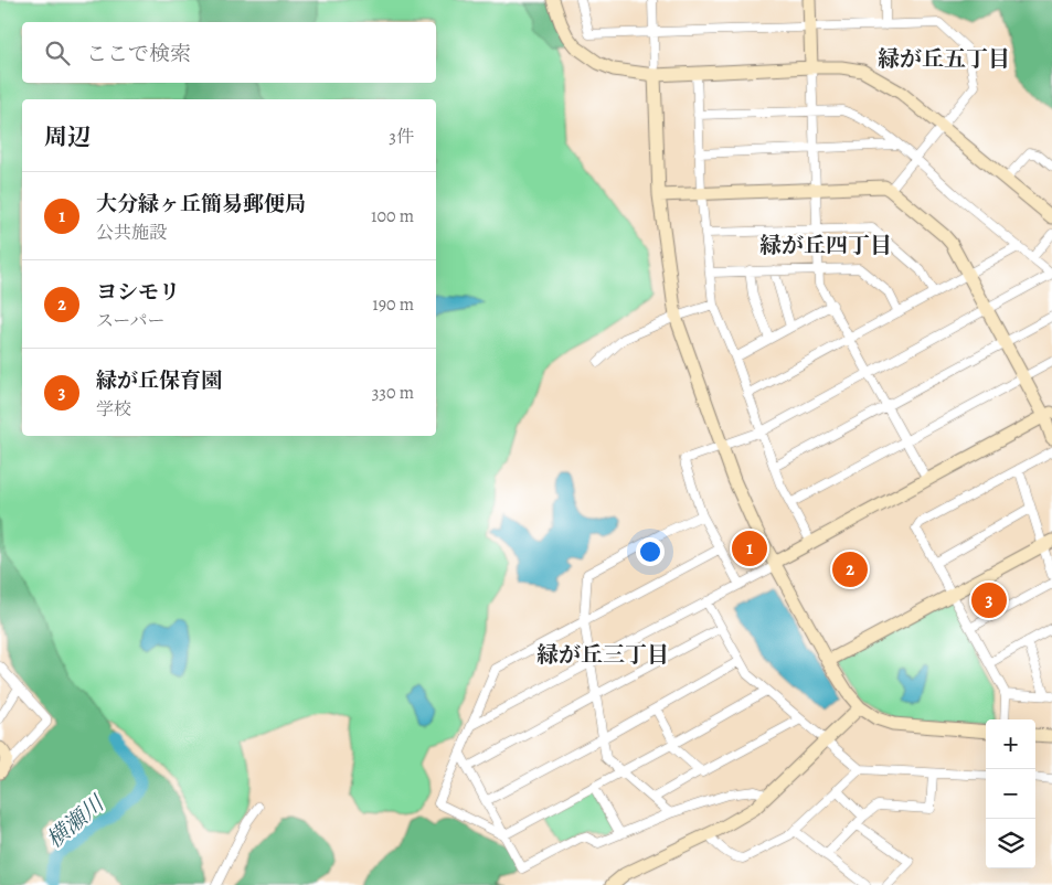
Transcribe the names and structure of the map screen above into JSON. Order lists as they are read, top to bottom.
{
  "districts": ["緑が丘五丁目", "緑が丘四丁目", "緑が丘三丁目"],
  "water": ["横瀬川"],
  "page": {
    "search": "ここで検索",
    "heading": ["周辺", "3件"],
    "list": [
      {
        "mark": "1",
        "name": "大分緑ヶ丘簡易郵便局",
        "note": "公共施設",
        "value": "100 m"
      },
      {
        "mark": "2",
        "name": "ヨシモリ",
        "note": "スーパー",
        "value": "190 m"
      },
      {
        "mark": "3",
        "name": "緑が丘保育園",
        "note": "学校",
        "value": "330 m"
      }
    ],
    "pins": ["1", "2", "3"],
    "map_buttons": ["+", "−"]
  }
}
